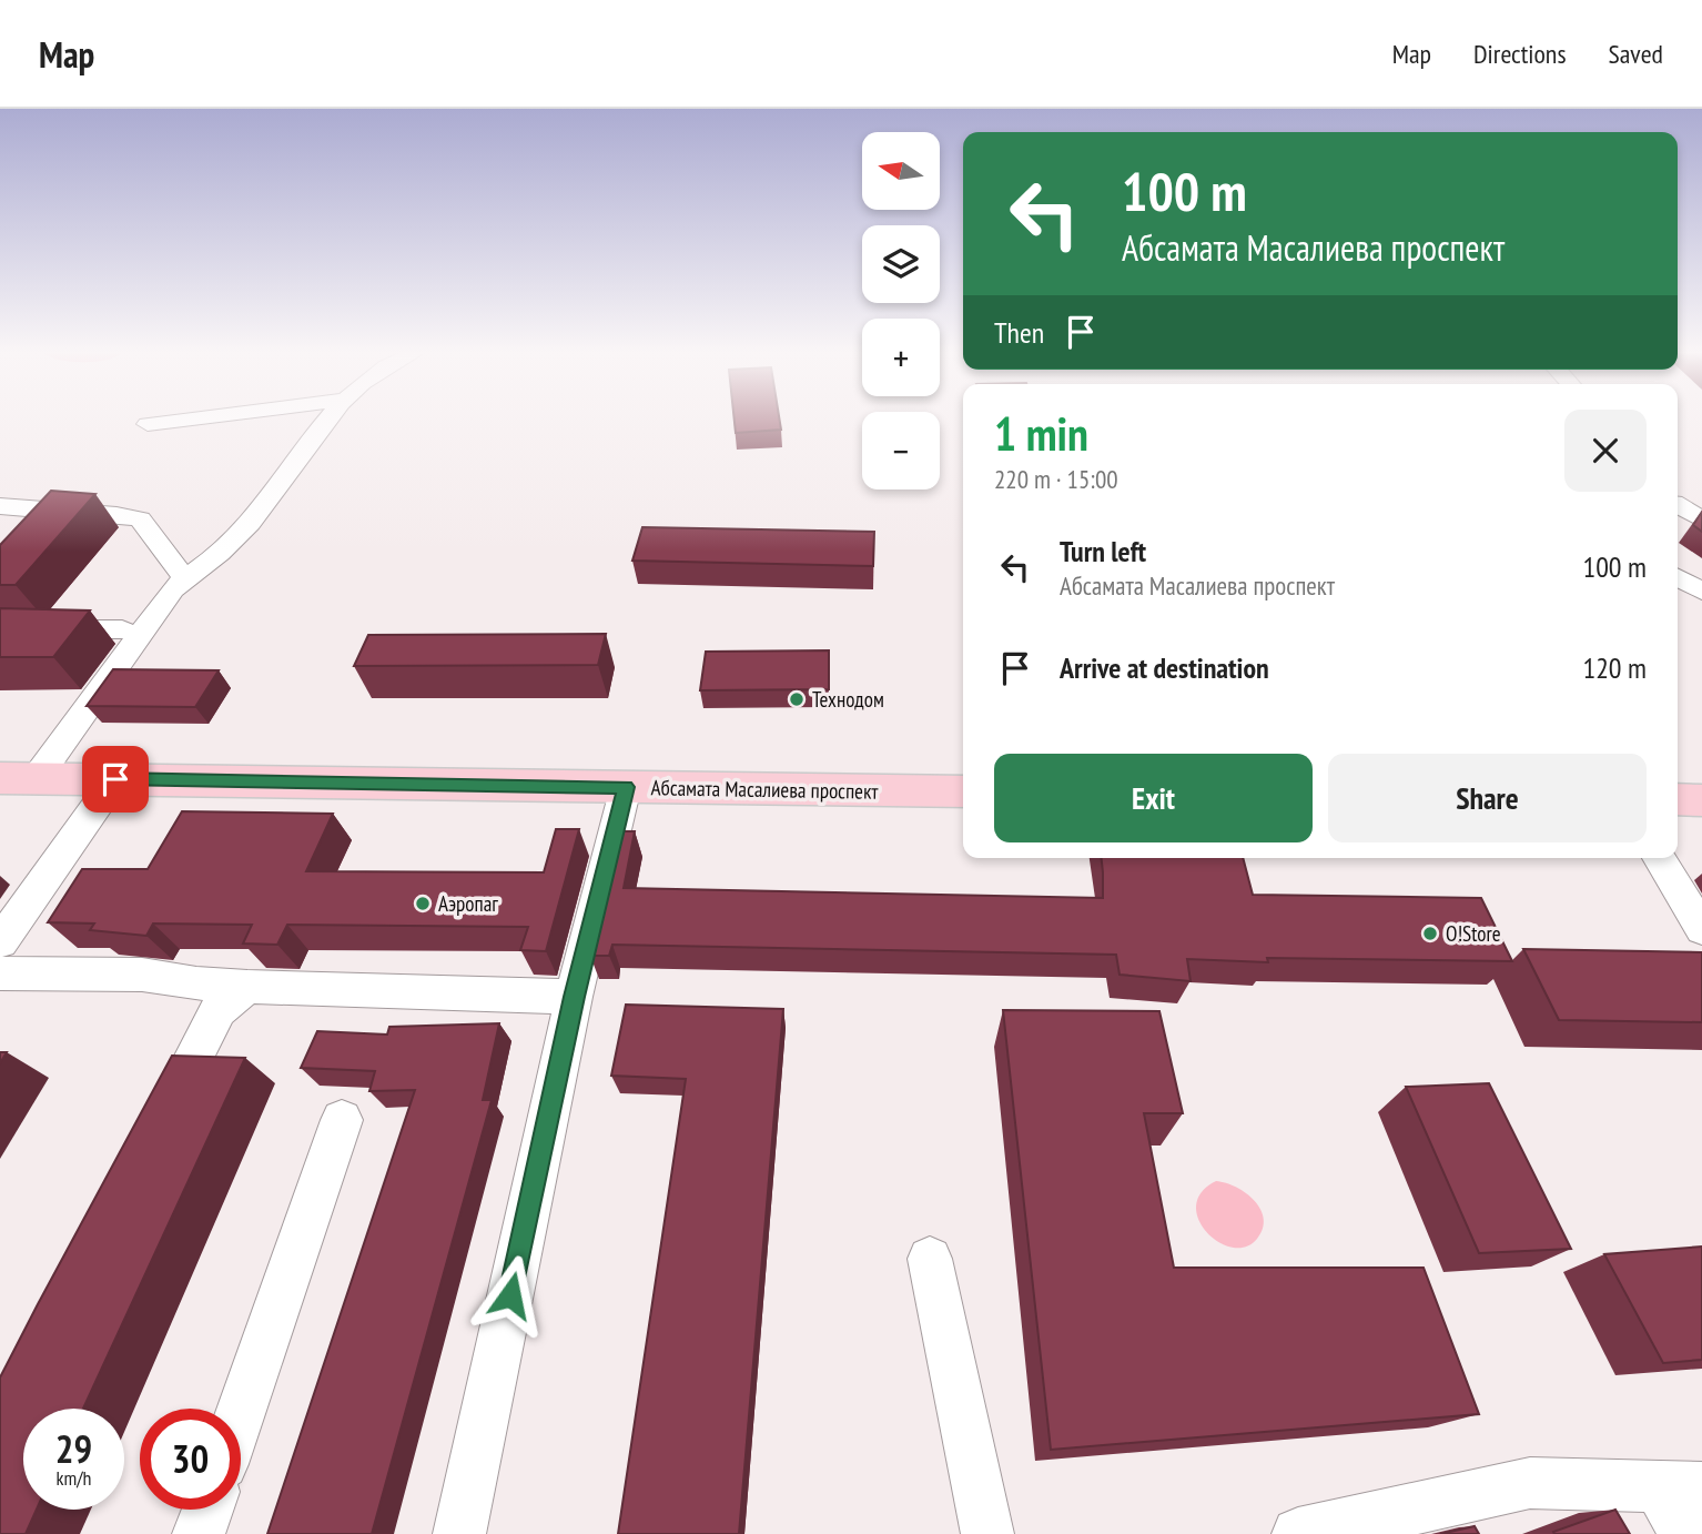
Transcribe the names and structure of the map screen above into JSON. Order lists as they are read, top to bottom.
{
  "streets": {
    "main road": ["Абсамата Масалиева проспект"]
  },
  "places": ["Технодом", "Аэропаг", "O!Store"],
  "north": "left",
  "page": {
    "header": "Map",
    "nav": ["Map", "Directions", "Saved"],
    "map_buttons": ["+", "−"],
    "turn": ["100 m", "Абсамата Масалиева проспект"],
    "then": "Then",
    "heading": ["1 min", "220 m · 15:00"],
    "list": [
      {
        "name": "Turn left",
        "note": "Абсамата Масалиева проспект",
        "value": "100 m"
      },
      {
        "name": "Arrive at destination",
        "value": "120 m"
      }
    ],
    "buttons": ["Exit", "Share"],
    "speed": "29 km/h",
    "limit": "30"
  }
}
